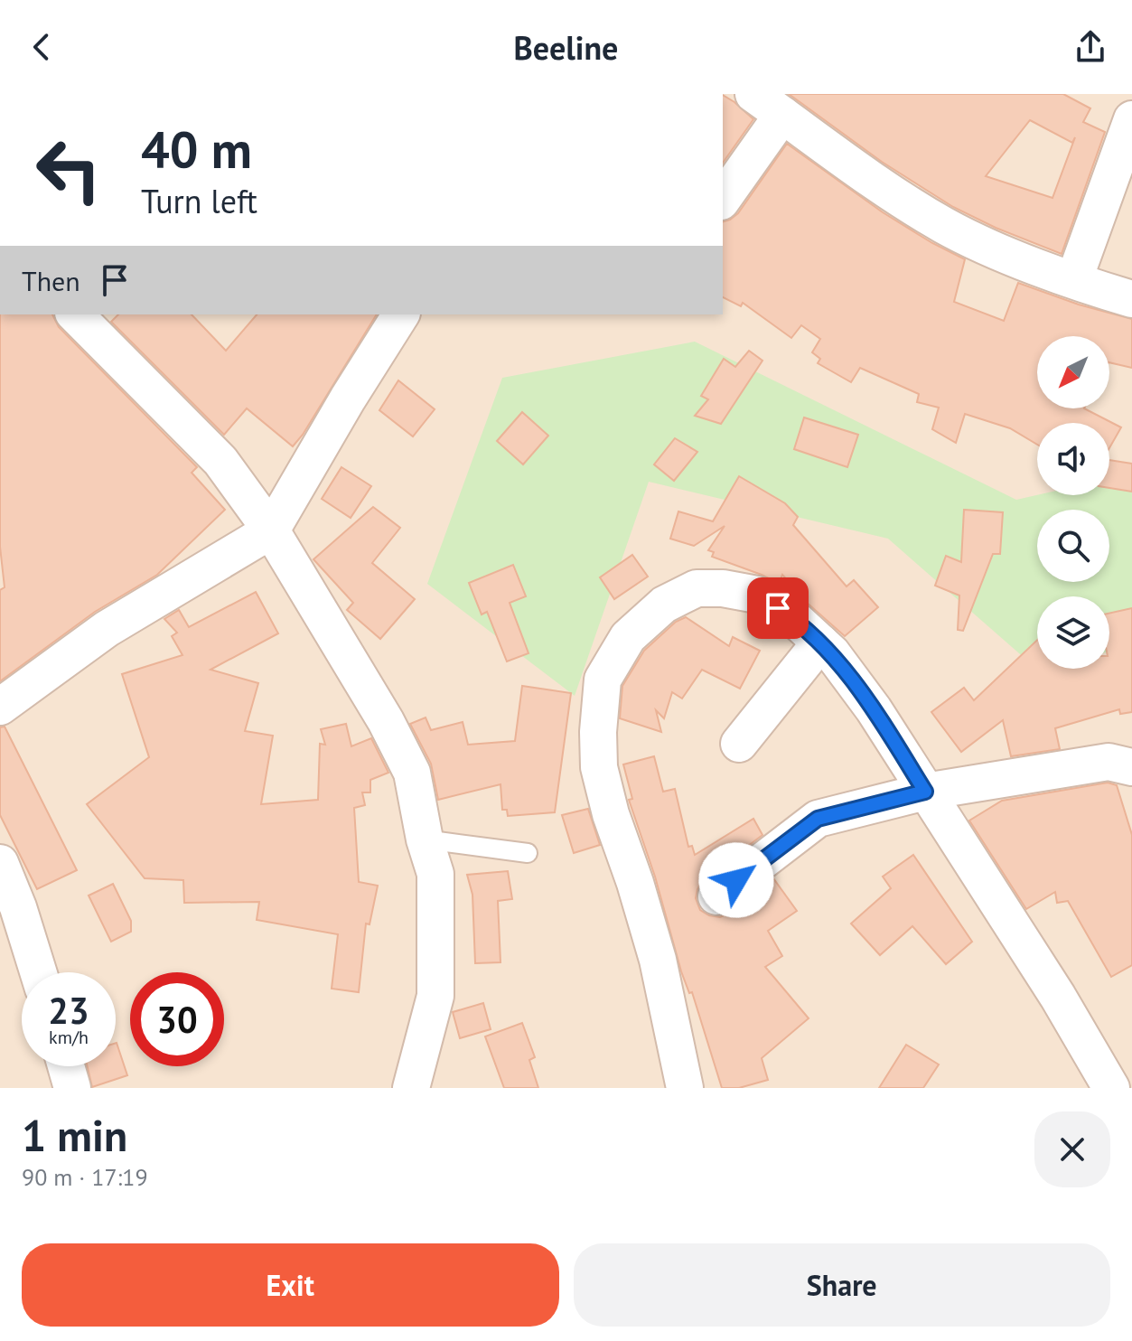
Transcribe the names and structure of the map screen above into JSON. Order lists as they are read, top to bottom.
{
  "north": "bottom left",
  "page": {
    "header": "Beeline",
    "turn": ["40 m", "Turn left"],
    "then": "Then",
    "speed": "23 km/h",
    "limit": "30",
    "heading": ["1 min", "90 m · 17:19"],
    "buttons": ["Exit", "Share"]
  }
}
